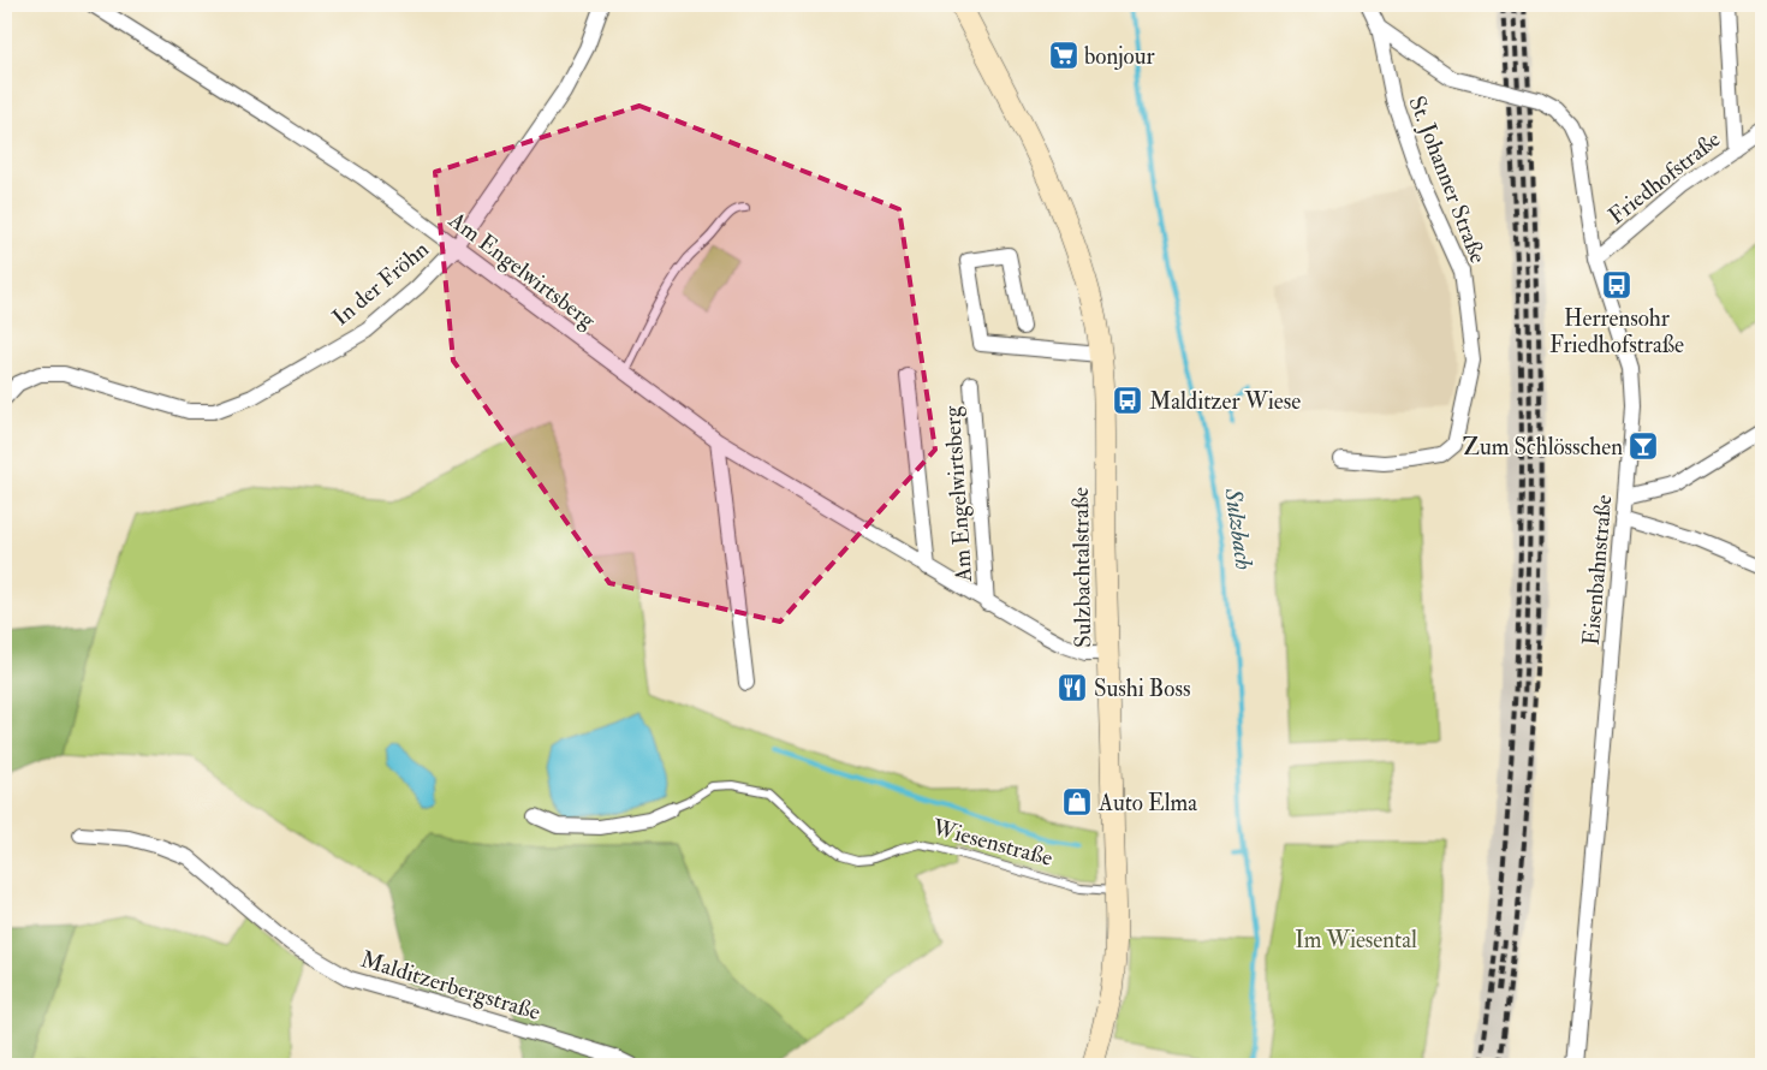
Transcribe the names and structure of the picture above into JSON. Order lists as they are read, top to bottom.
{
  "streets": {
    "main road": ["Sulzbachtalstraße"],
    "street": [
      "Friedhofstraße",
      "St. Johanner Straße",
      "Am Engelwirtsberg",
      "In der Fröhn",
      "Eisenbahnstraße",
      "Wiesenstraße",
      "Malditzerbergstraße"
    ]
  },
  "crossings": [
    ["Friedhofstraße", "Eisenbahnstraße"],
    ["St. Johanner Straße", "Eisenbahnstraße"],
    ["Am Engelwirtsberg", "In der Fröhn"],
    ["Am Engelwirtsberg", "Sulzbachtalstraße"],
    ["Sulzbachtalstraße", "Wiesenstraße"]
  ],
  "water": ["Sulzbach"],
  "parks": ["Im Wiesental"],
  "places": {
    "supermarket": ["bonjour"],
    "bus stop": ["Herrensohr Friedhofstraße", "Malditzer Wiese"],
    "bar": ["Zum Schlösschen"],
    "restaurant": ["Sushi Boss"],
    "shop": ["Auto Elma"]
  }
}
